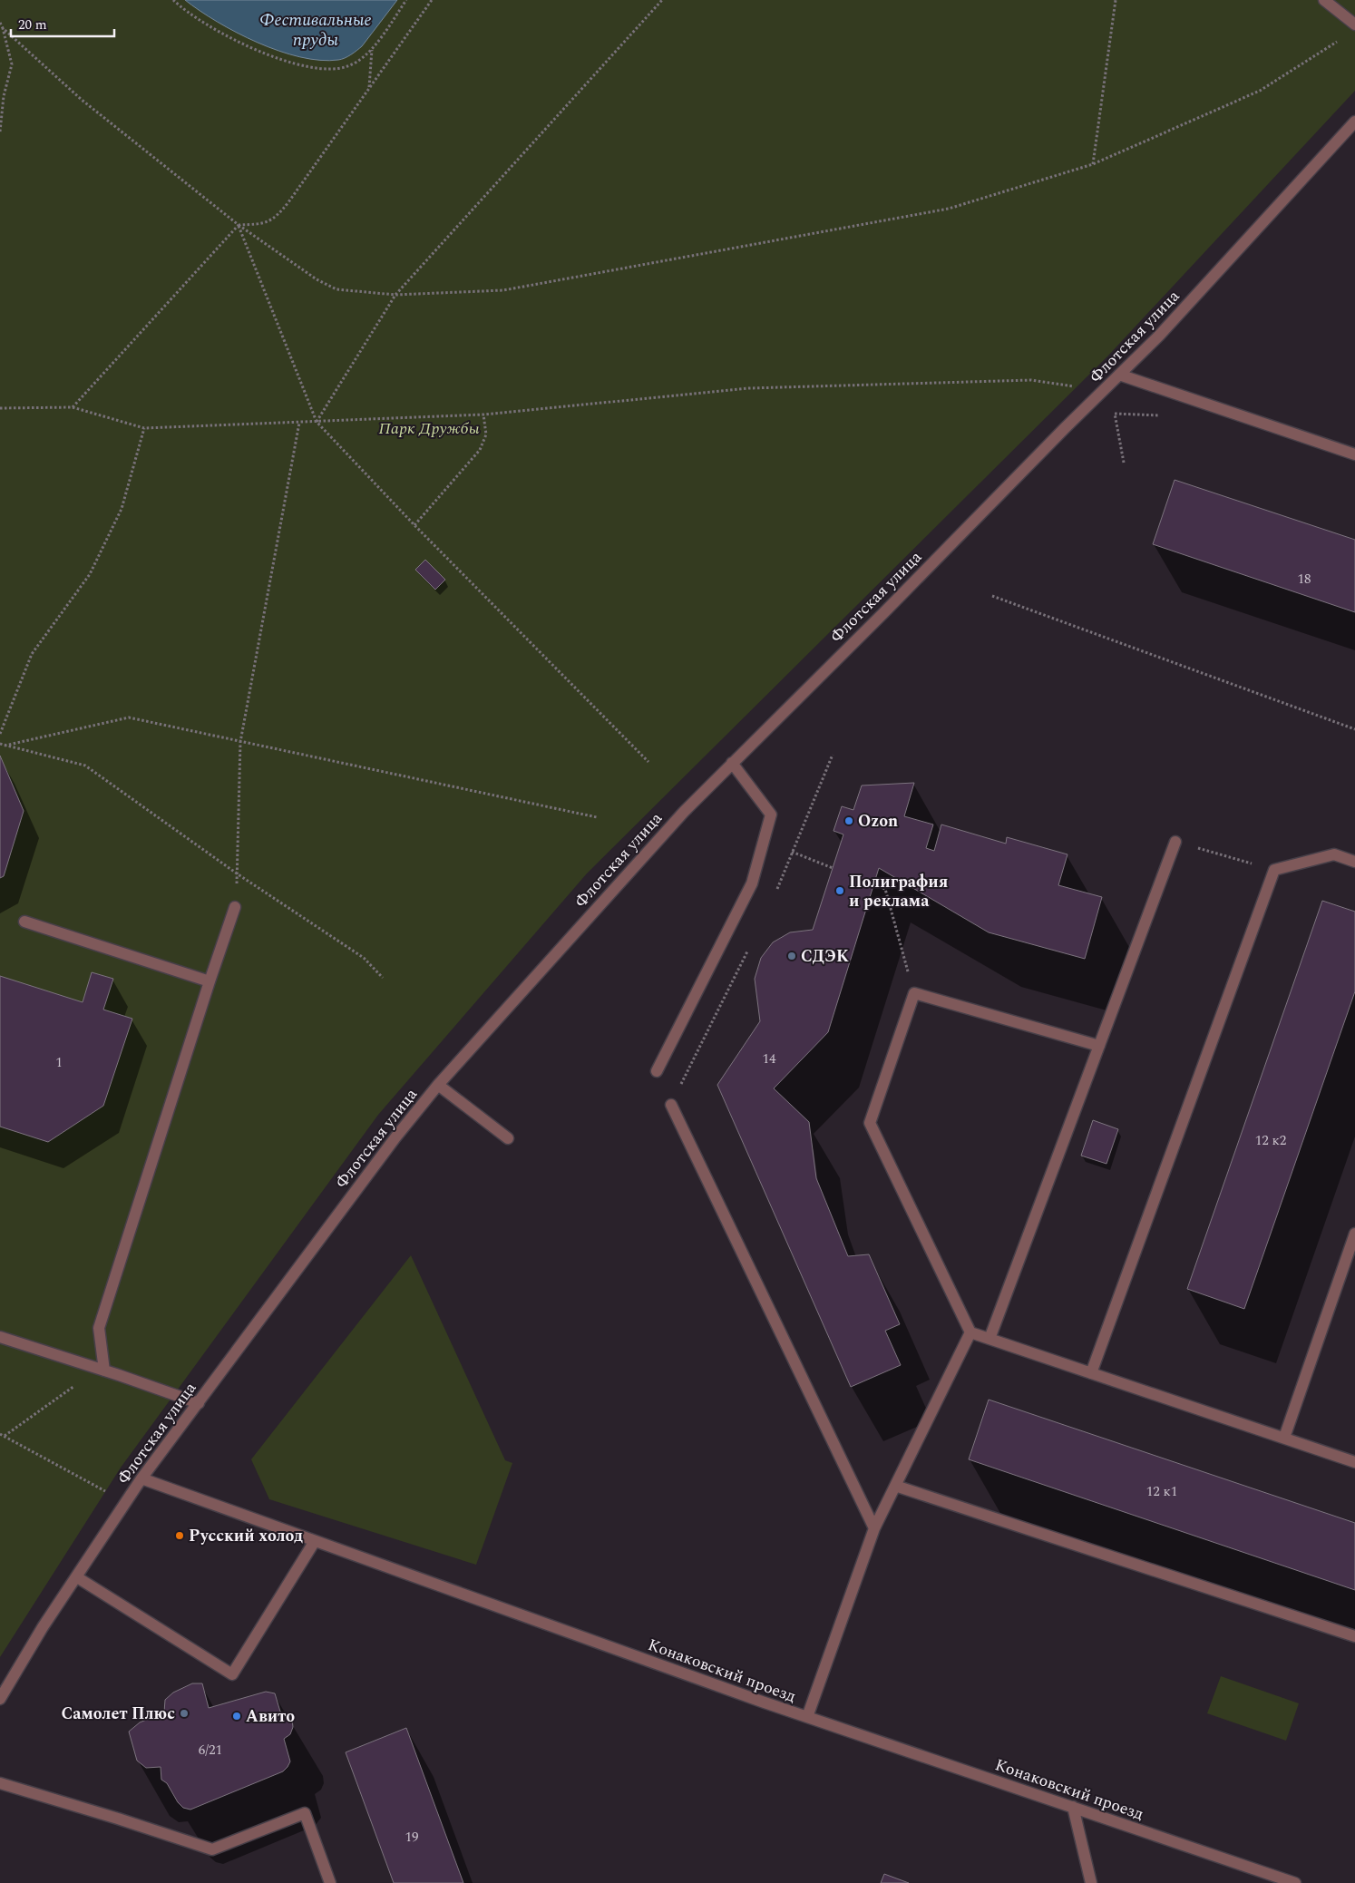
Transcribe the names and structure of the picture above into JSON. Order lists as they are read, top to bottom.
{
  "streets": {
    "street": ["Флотская улица", "Конаковский проезд"]
  },
  "crossings": [
    ["Флотская улица", "Конаковский проезд"]
  ],
  "water": ["Фестивальные пруды"],
  "parks": ["Парк Дружбы"],
  "places": [
    "Ozon",
    "Полиграфия и реклама",
    "СДЭК",
    "Русский холод",
    "Самолет Плюс",
    "Авито"
  ],
  "house_numbers": [
    "18",
    "14",
    "1",
    "12 к2",
    "12 к1",
    "6/21",
    "19"
  ],
  "scale_bar": "20 m"
}
